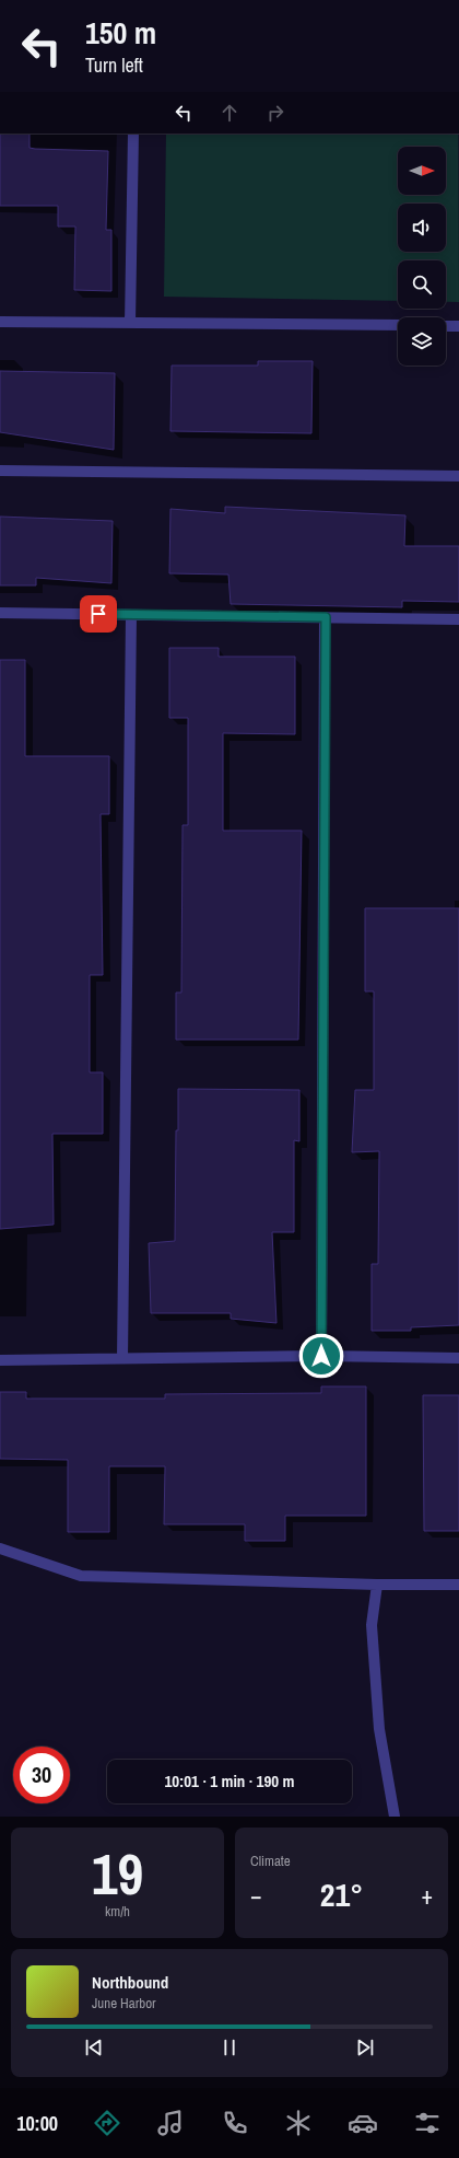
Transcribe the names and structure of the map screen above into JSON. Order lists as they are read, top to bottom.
{
  "north": "right",
  "page": {
    "turn": ["150 m", "Turn left"],
    "limit": "30",
    "trip": "10:01 · 1 min · 190 m",
    "tile": [
      ["19", "km/h"],
      "Climate"
    ],
    "heat": ["−", "21°", "+"],
    "song": ["Northbound", "June Harbor"],
    "tabs": "10:00"
  }
}
